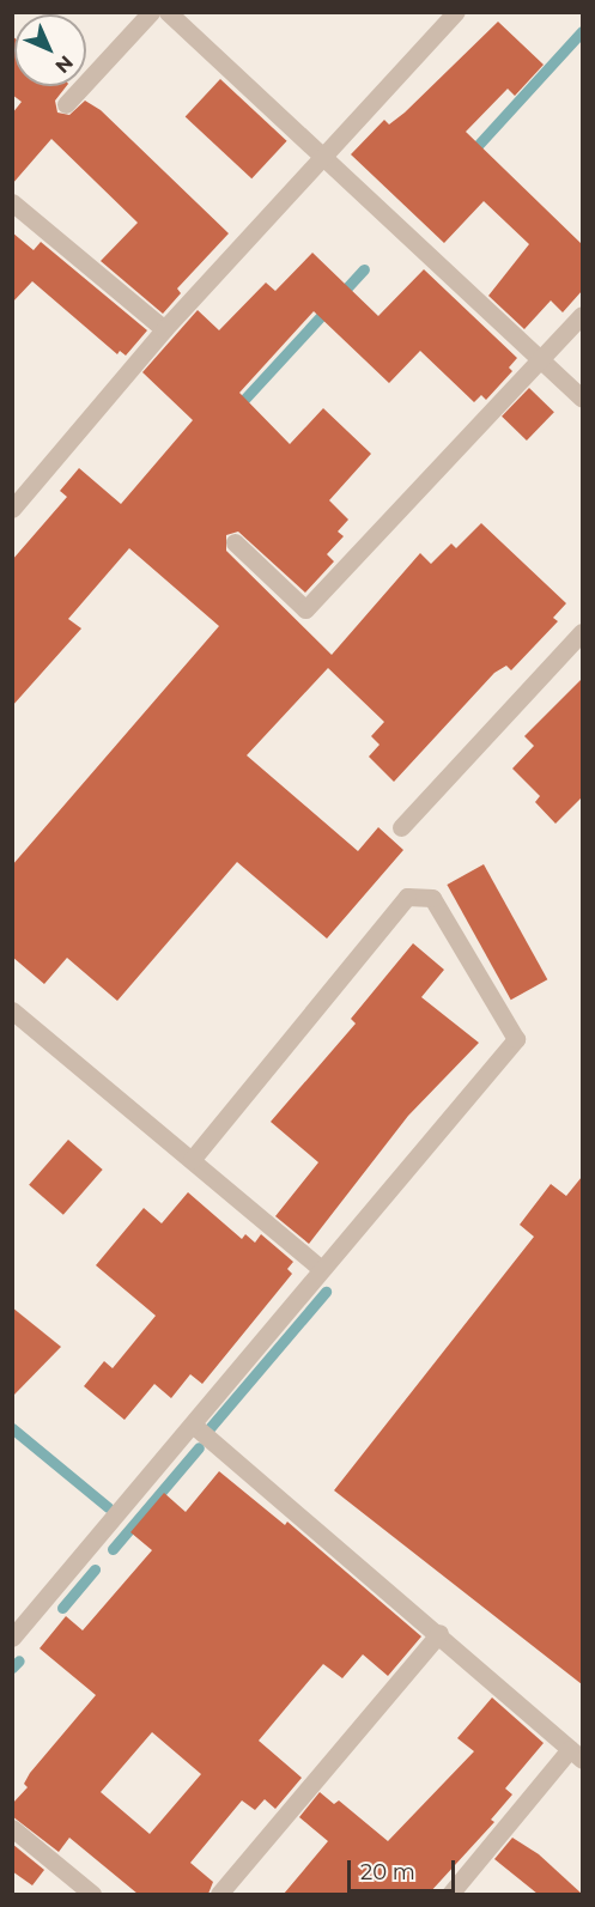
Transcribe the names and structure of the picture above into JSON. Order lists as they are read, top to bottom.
{
  "scale_bar": "20 m",
  "north": "bottom right"
}
